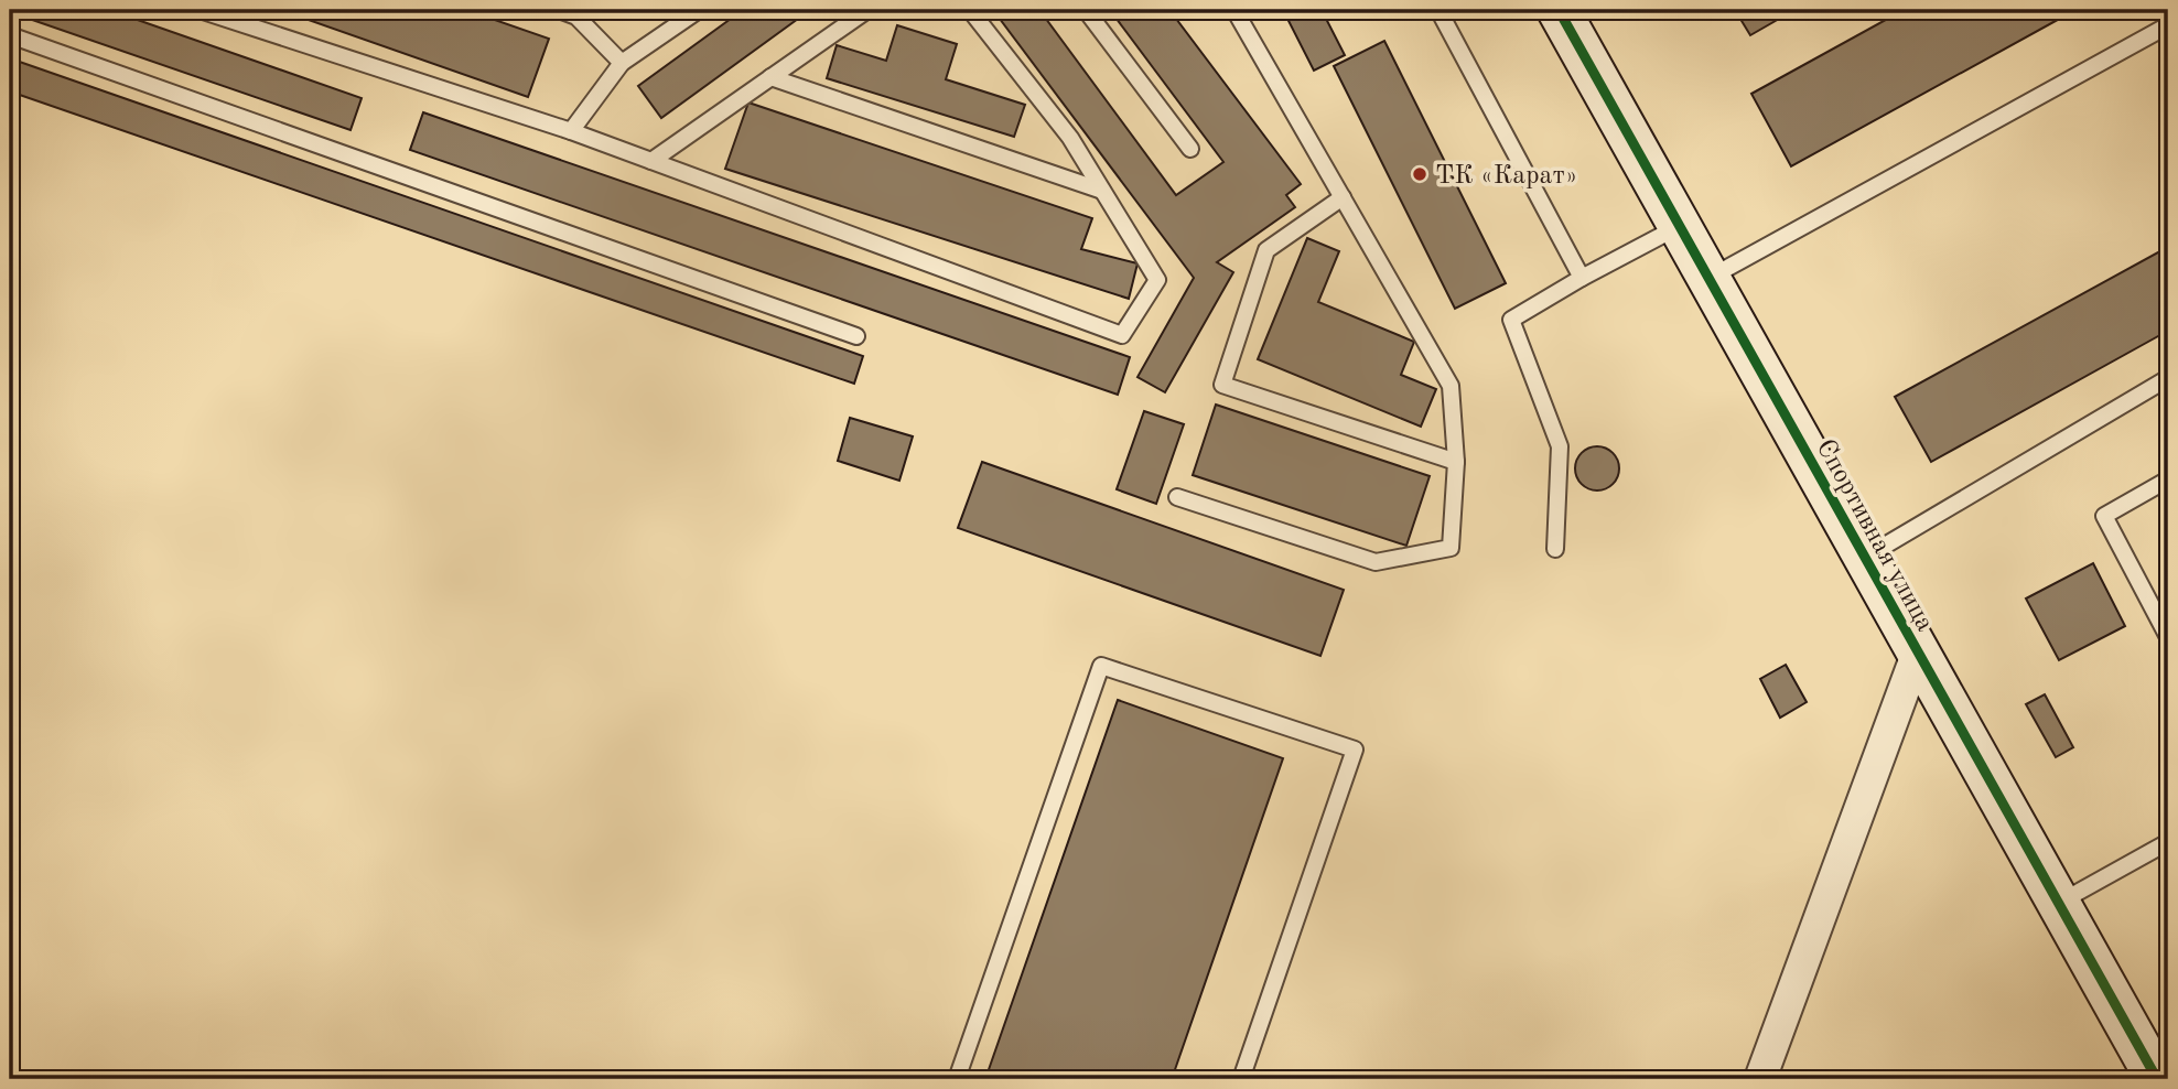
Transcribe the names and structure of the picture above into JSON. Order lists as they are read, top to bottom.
{
  "streets": {
    "street": ["Спортивная улица"]
  },
  "places": ["ТК «Карат»"]
}
